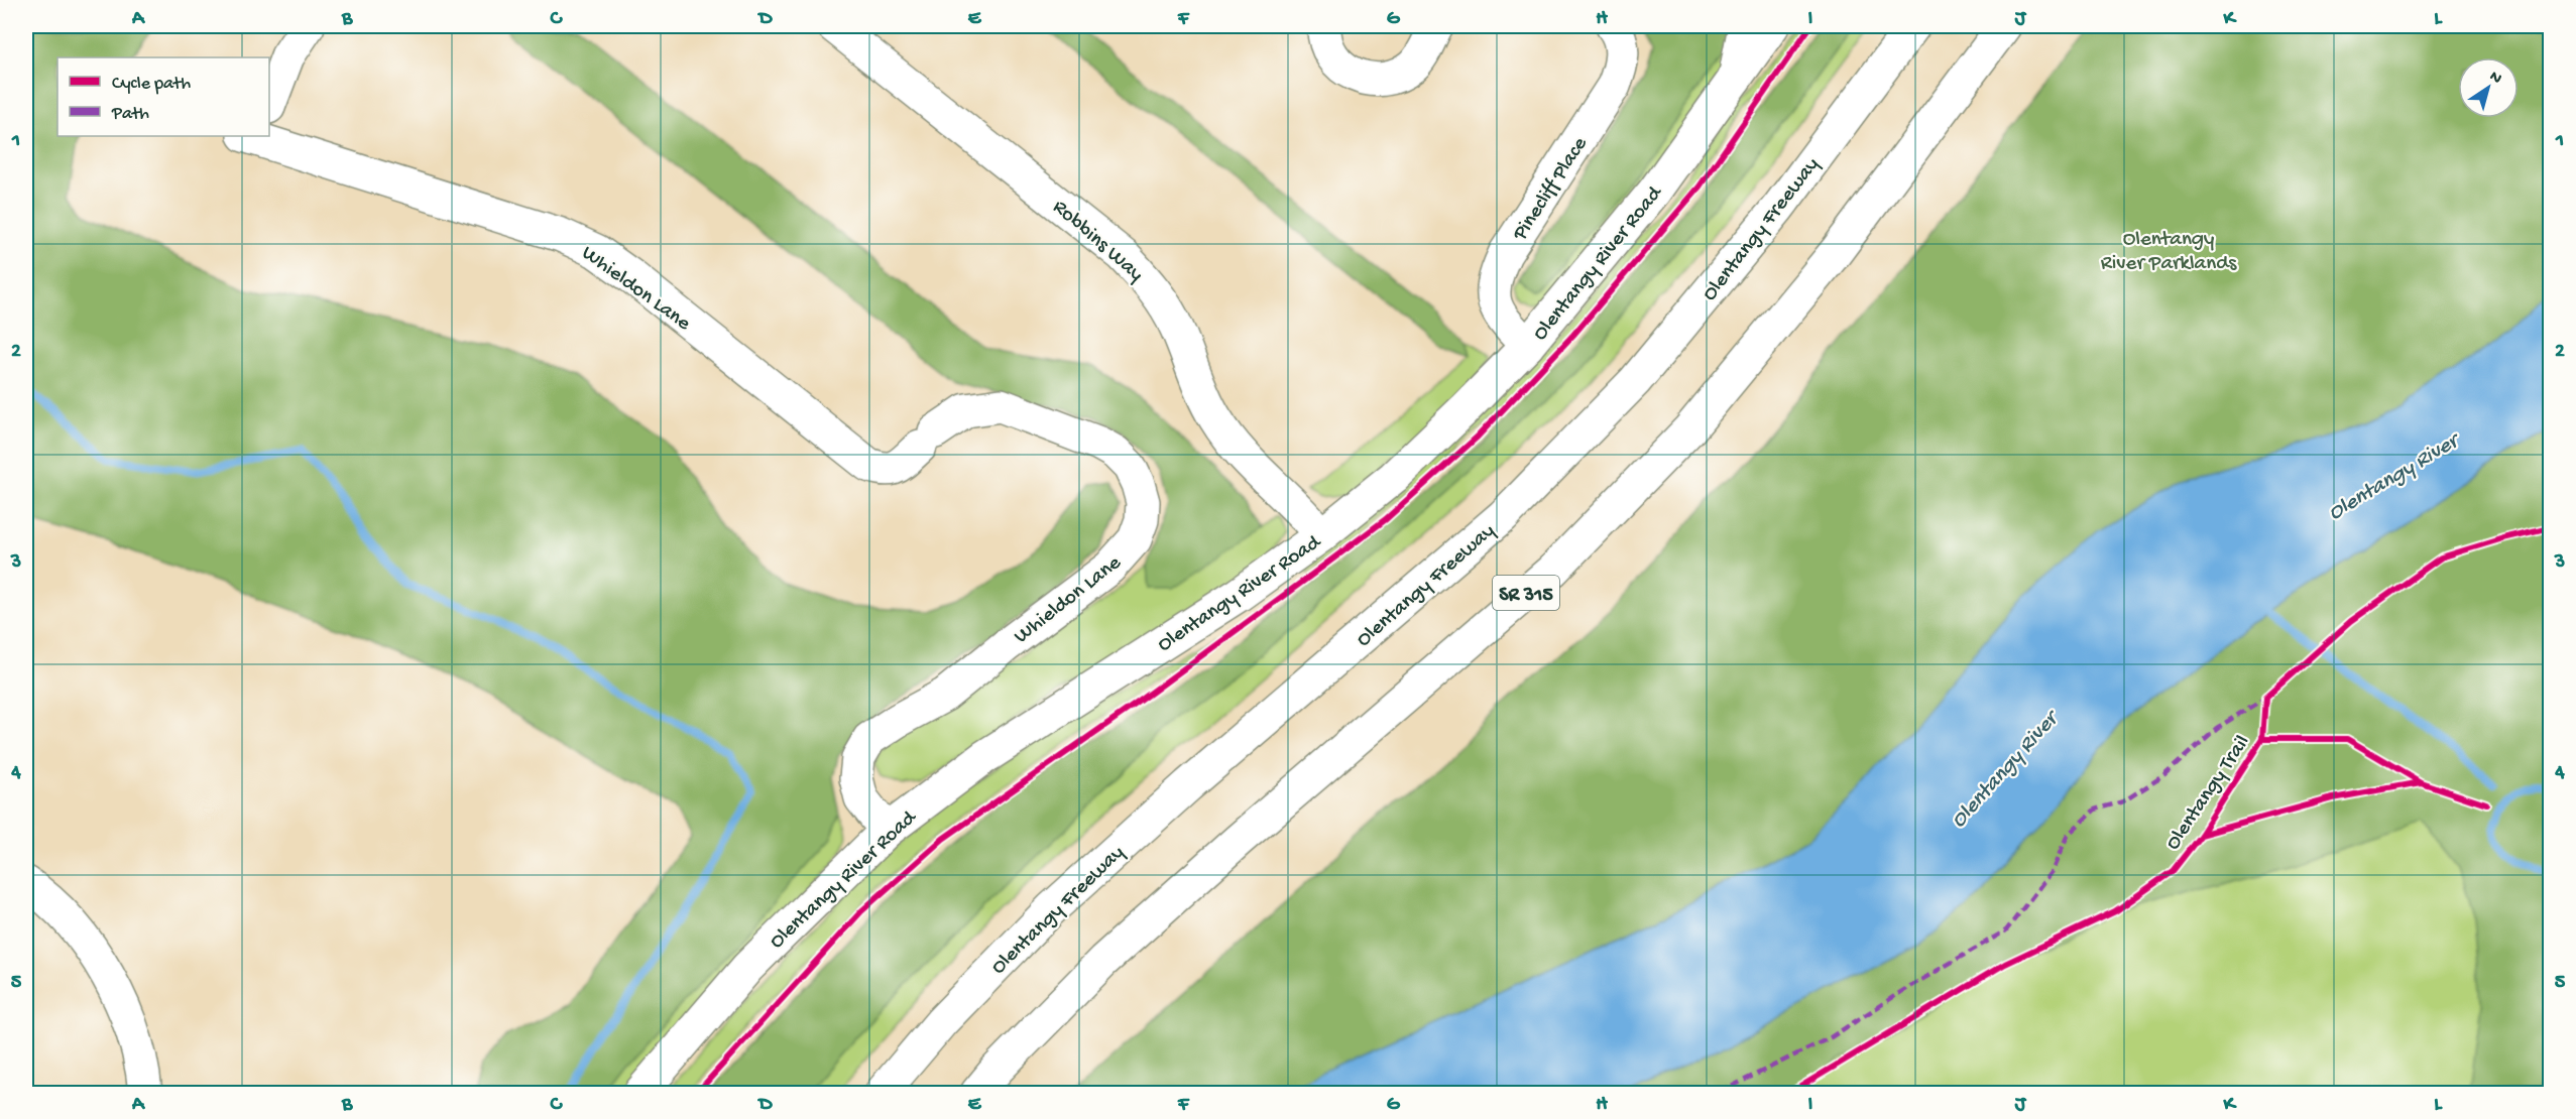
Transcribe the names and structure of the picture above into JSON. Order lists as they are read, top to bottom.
{
  "streets": {
    "main road": [
      "Pinecliff Place",
      "Olentangy Freeway",
      "Robbins Way",
      "Olentangy River Road",
      "Whieldon Lane",
      "SR 315"
    ],
    "cycle path": ["Olentangy Trail"]
  },
  "crossings": [
    ["Pinecliff Place", "Olentangy River Road"],
    ["Robbins Way", "Olentangy River Road"],
    ["Olentangy River Road", "Whieldon Lane"]
  ],
  "water": ["Olentangy River"],
  "parks": ["Olentangy River Parklands"],
  "legend": ["Cycle path", "Path"],
  "north": "top right",
  "grid": {
    "columns": [
      "A",
      "B",
      "C",
      "D",
      "E",
      "F",
      "G",
      "H",
      "I",
      "J",
      "K",
      "L"
    ],
    "rows": [
      "1",
      "2",
      "3",
      "4",
      "5"
    ]
  }
}
